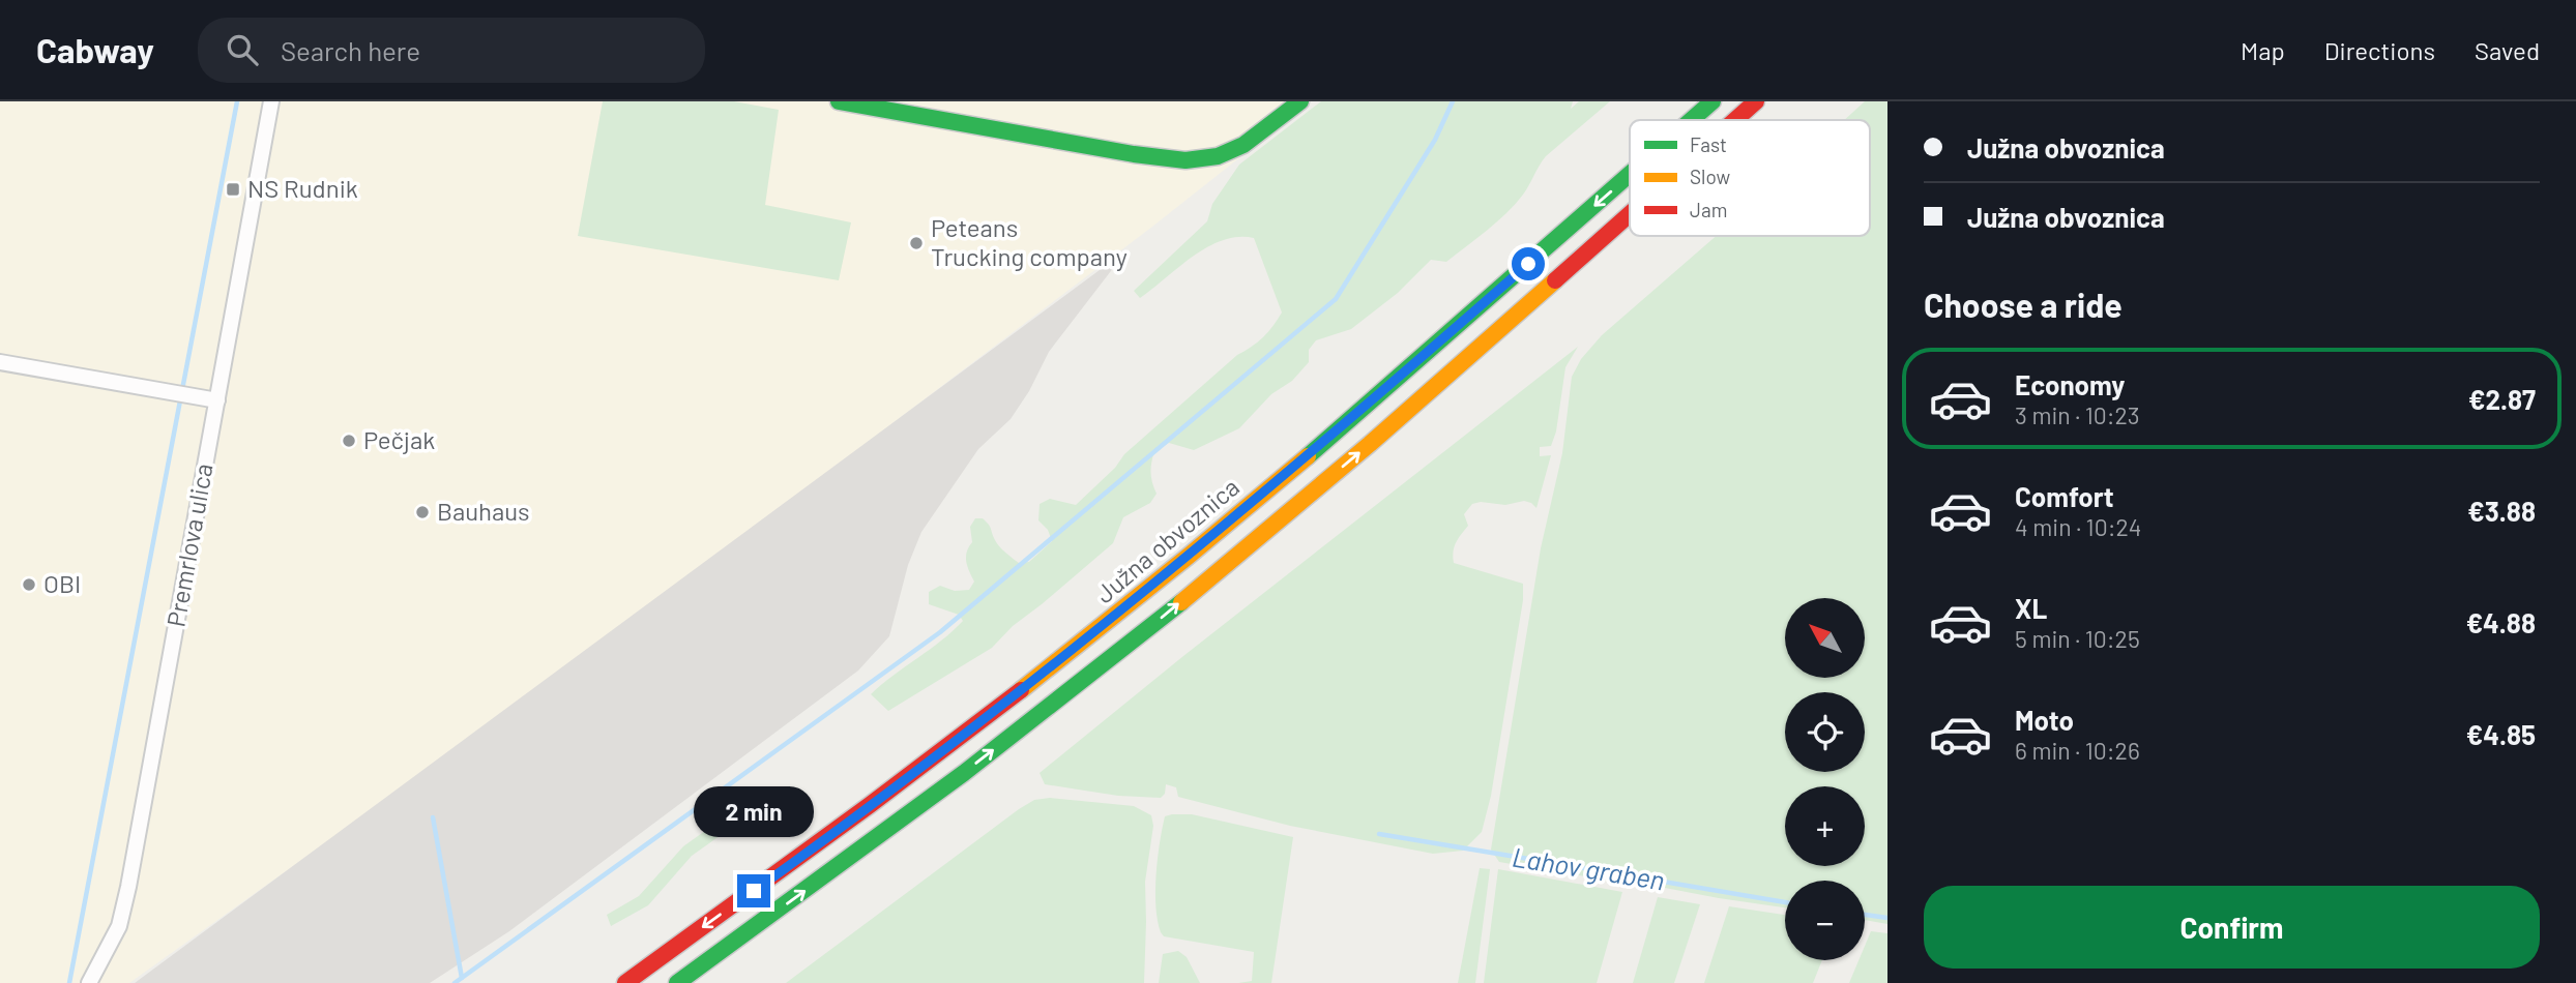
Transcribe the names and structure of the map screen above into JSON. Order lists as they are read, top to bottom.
{
  "streets": {
    "main road": ["Južna obvoznica"],
    "street": ["Premrlova ulica"]
  },
  "water": ["Lahov graben"],
  "places": {
    "transit": ["NS Rudnik"],
    "other": [
      "Peteans Trucking company",
      "Pečjak",
      "Bauhaus",
      "OBI"
    ]
  },
  "legend": ["Fast", "Slow", "Jam"],
  "north": "top left",
  "page": {
    "header": "Cabway",
    "search": "Search here",
    "nav": ["Map", "Directions", "Saved"],
    "banner": ["Južna obvoznica", "Južna obvoznica"],
    "heading": "Choose a ride",
    "list": [
      {
        "name": "Economy",
        "note": "3 min · 10:23",
        "value": "€2.87"
      },
      {
        "name": "Comfort",
        "note": "4 min · 10:24",
        "value": "€3.88"
      },
      {
        "name": "XL",
        "note": "5 min · 10:25",
        "value": "€4.88"
      },
      {
        "name": "Moto",
        "note": "6 min · 10:26",
        "value": "€4.85"
      }
    ],
    "map_buttons": ["+", "−"],
    "bubble": "2 min",
    "buttons": "Confirm"
  }
}
